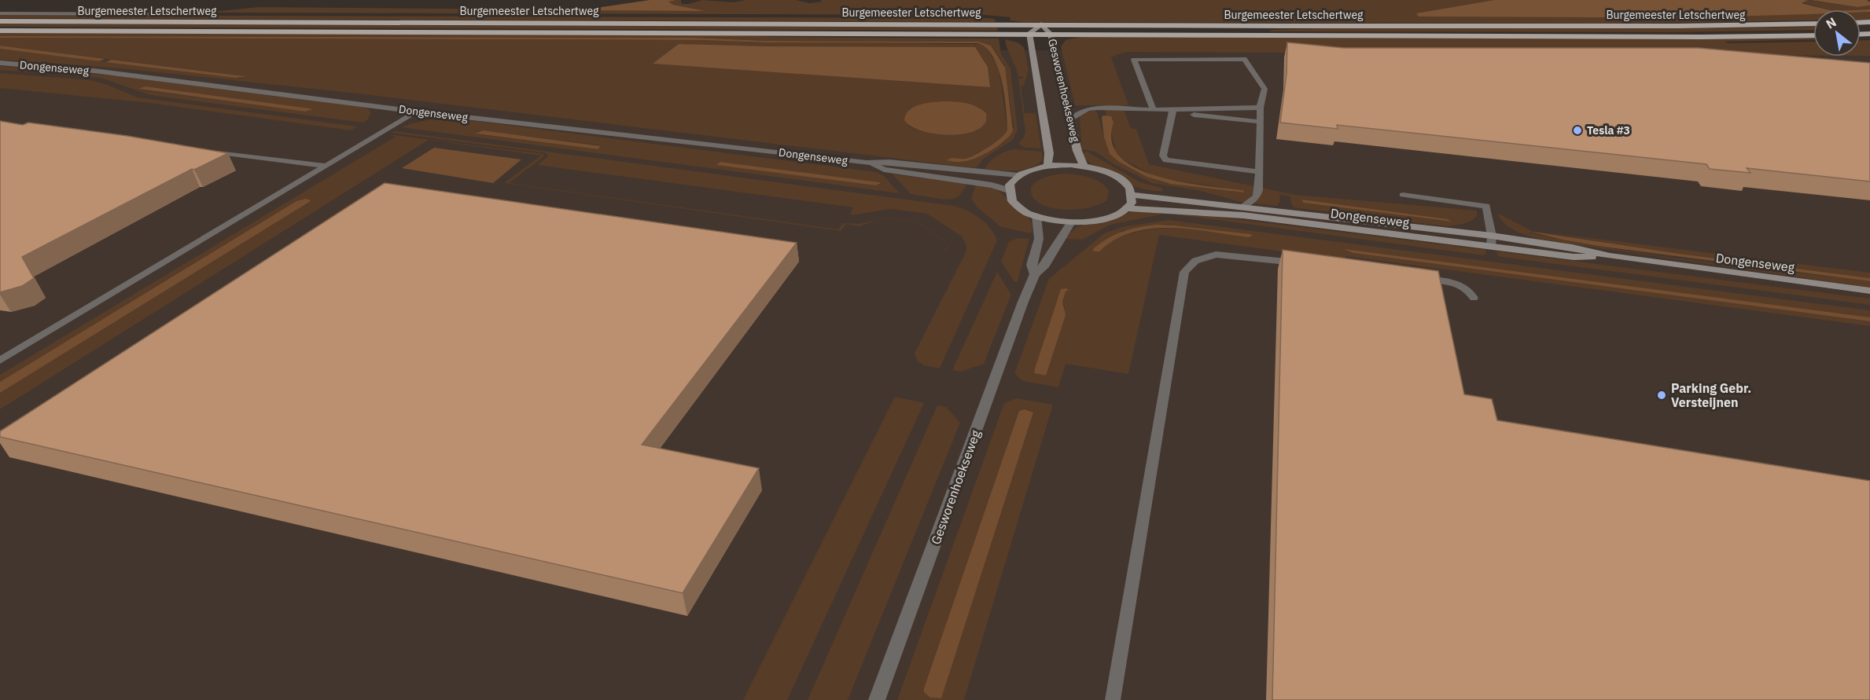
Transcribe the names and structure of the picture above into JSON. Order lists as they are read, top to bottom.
{
  "streets": {
    "main road": ["Burgemeester Letschertweg"],
    "street": ["Dongenseweg", "Gesworenhoekseweg"]
  },
  "crossings": [
    ["Burgemeester Letschertweg", "Gesworenhoekseweg"]
  ],
  "places": ["Tesla #3", "Parking Gebr. Versteijnen"],
  "north": "top left"
}
